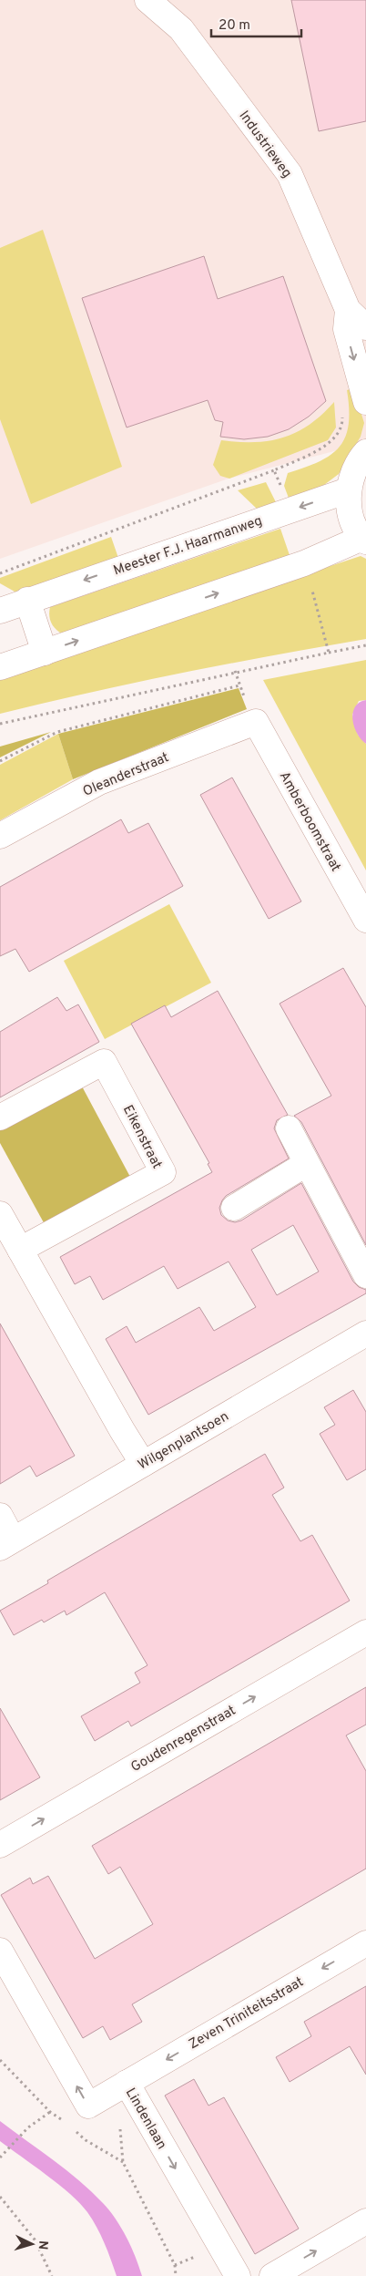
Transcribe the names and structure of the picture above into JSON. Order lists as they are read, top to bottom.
{
  "streets": {
    "street": [
      "Industrieweg",
      "Meester F.J. Haarmanweg",
      "Oleanderstraat",
      "Amberboomstraat",
      "Eikenstraat",
      "Wilgenplantsoen",
      "Goudenregenstraat",
      "Zeven Triniteitsstraat",
      "Lindenlaan"
    ]
  },
  "crossings": [
    ["Oleanderstraat", "Amberboomstraat"],
    ["Zeven Triniteitsstraat", "Lindenlaan"]
  ],
  "one_way": ["Goudenregenstraat", "Zeven Triniteitsstraat"],
  "scale_bar": "20 m",
  "north": "right"
}
